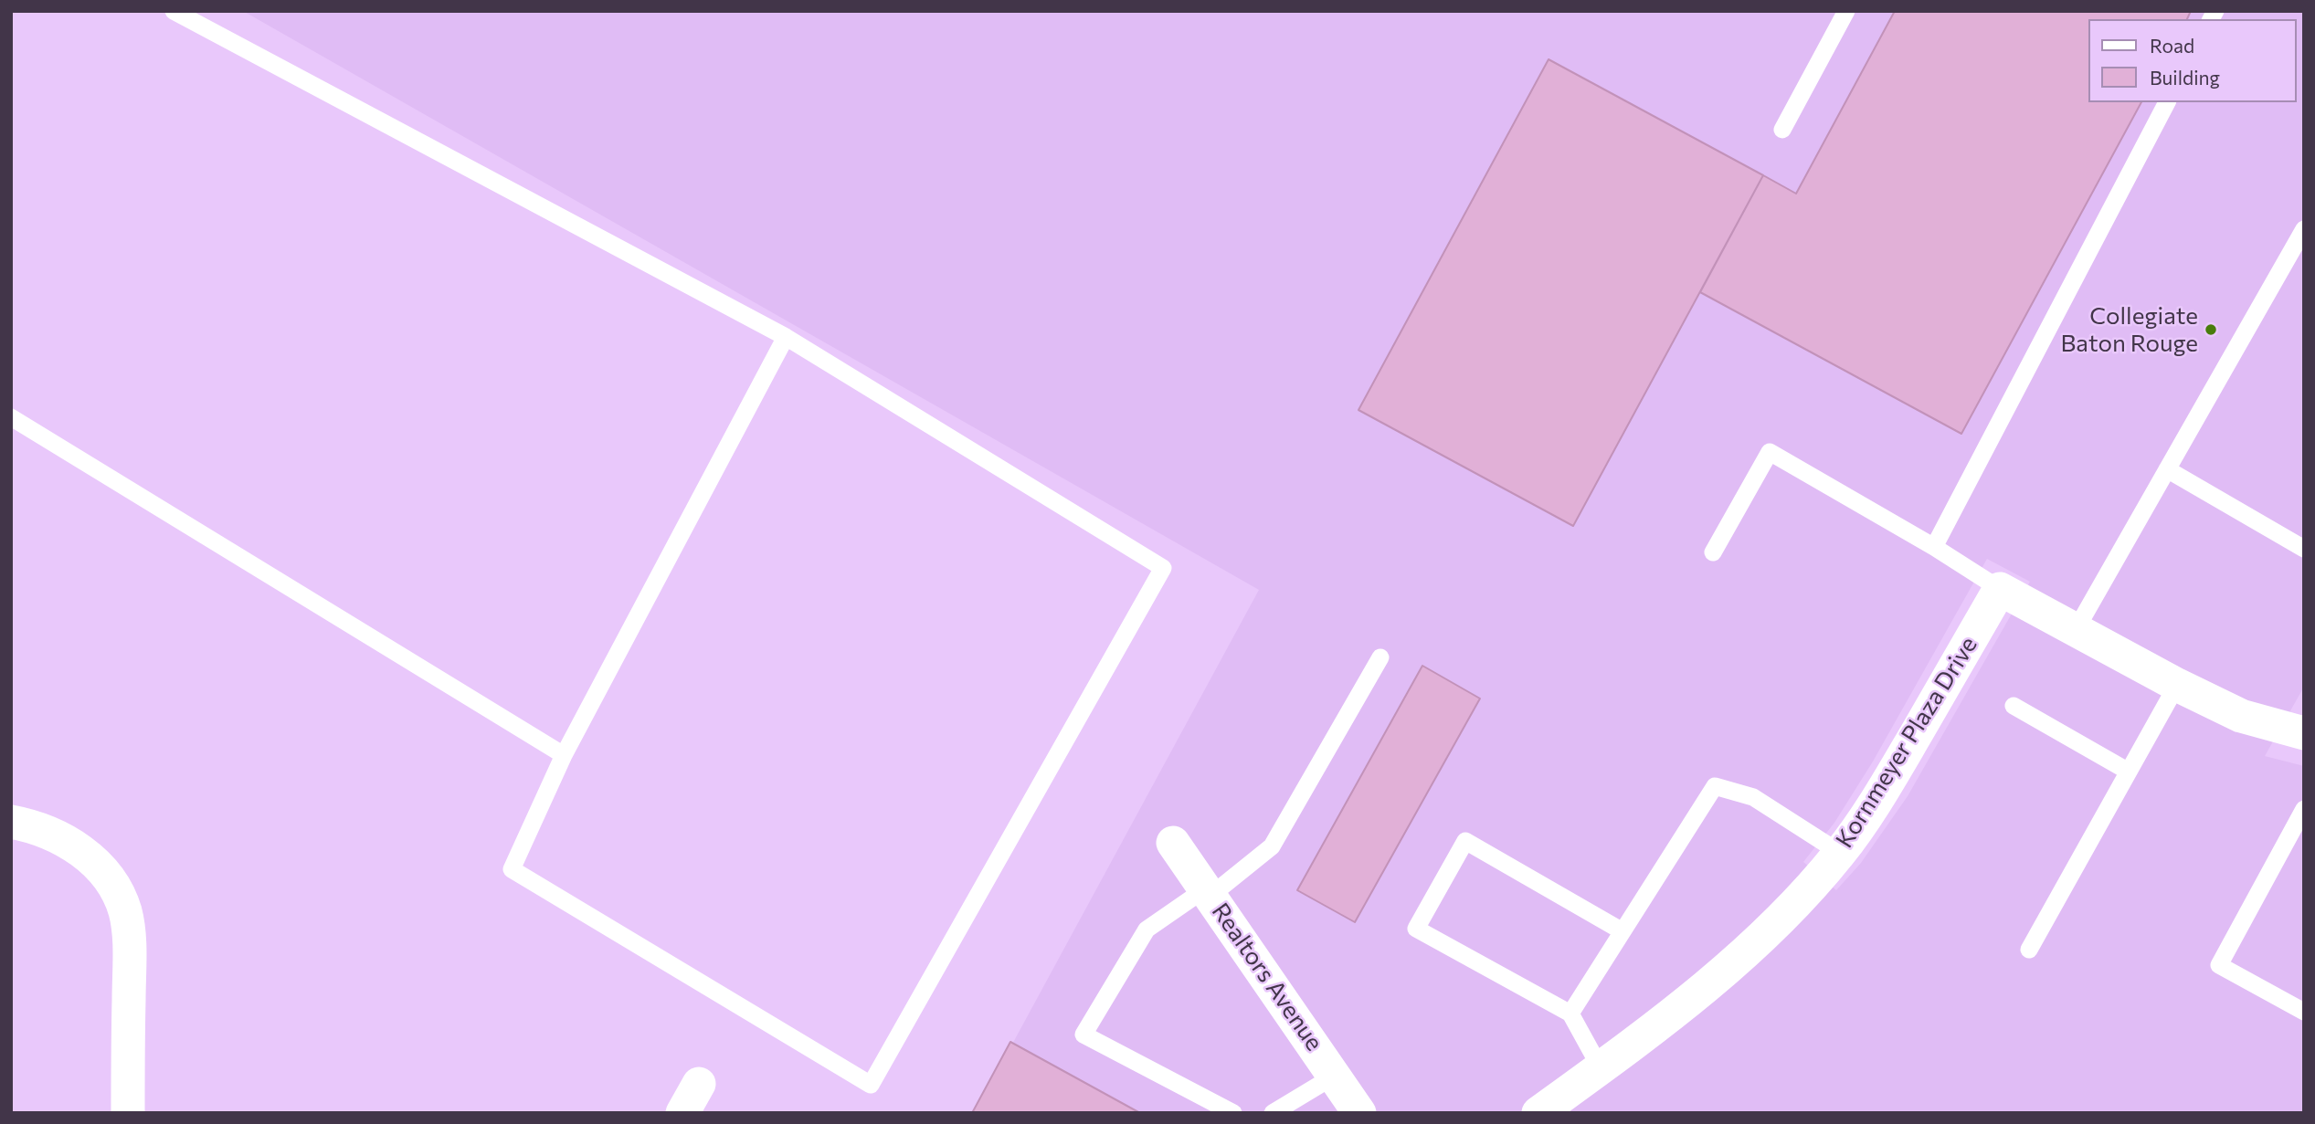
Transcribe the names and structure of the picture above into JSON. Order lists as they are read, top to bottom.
{
  "streets": {
    "street": ["Kornmeyer Plaza Drive", "Realtors Avenue"]
  },
  "places": ["Collegiate Baton Rouge"],
  "legend": ["Road", "Building"]
}
